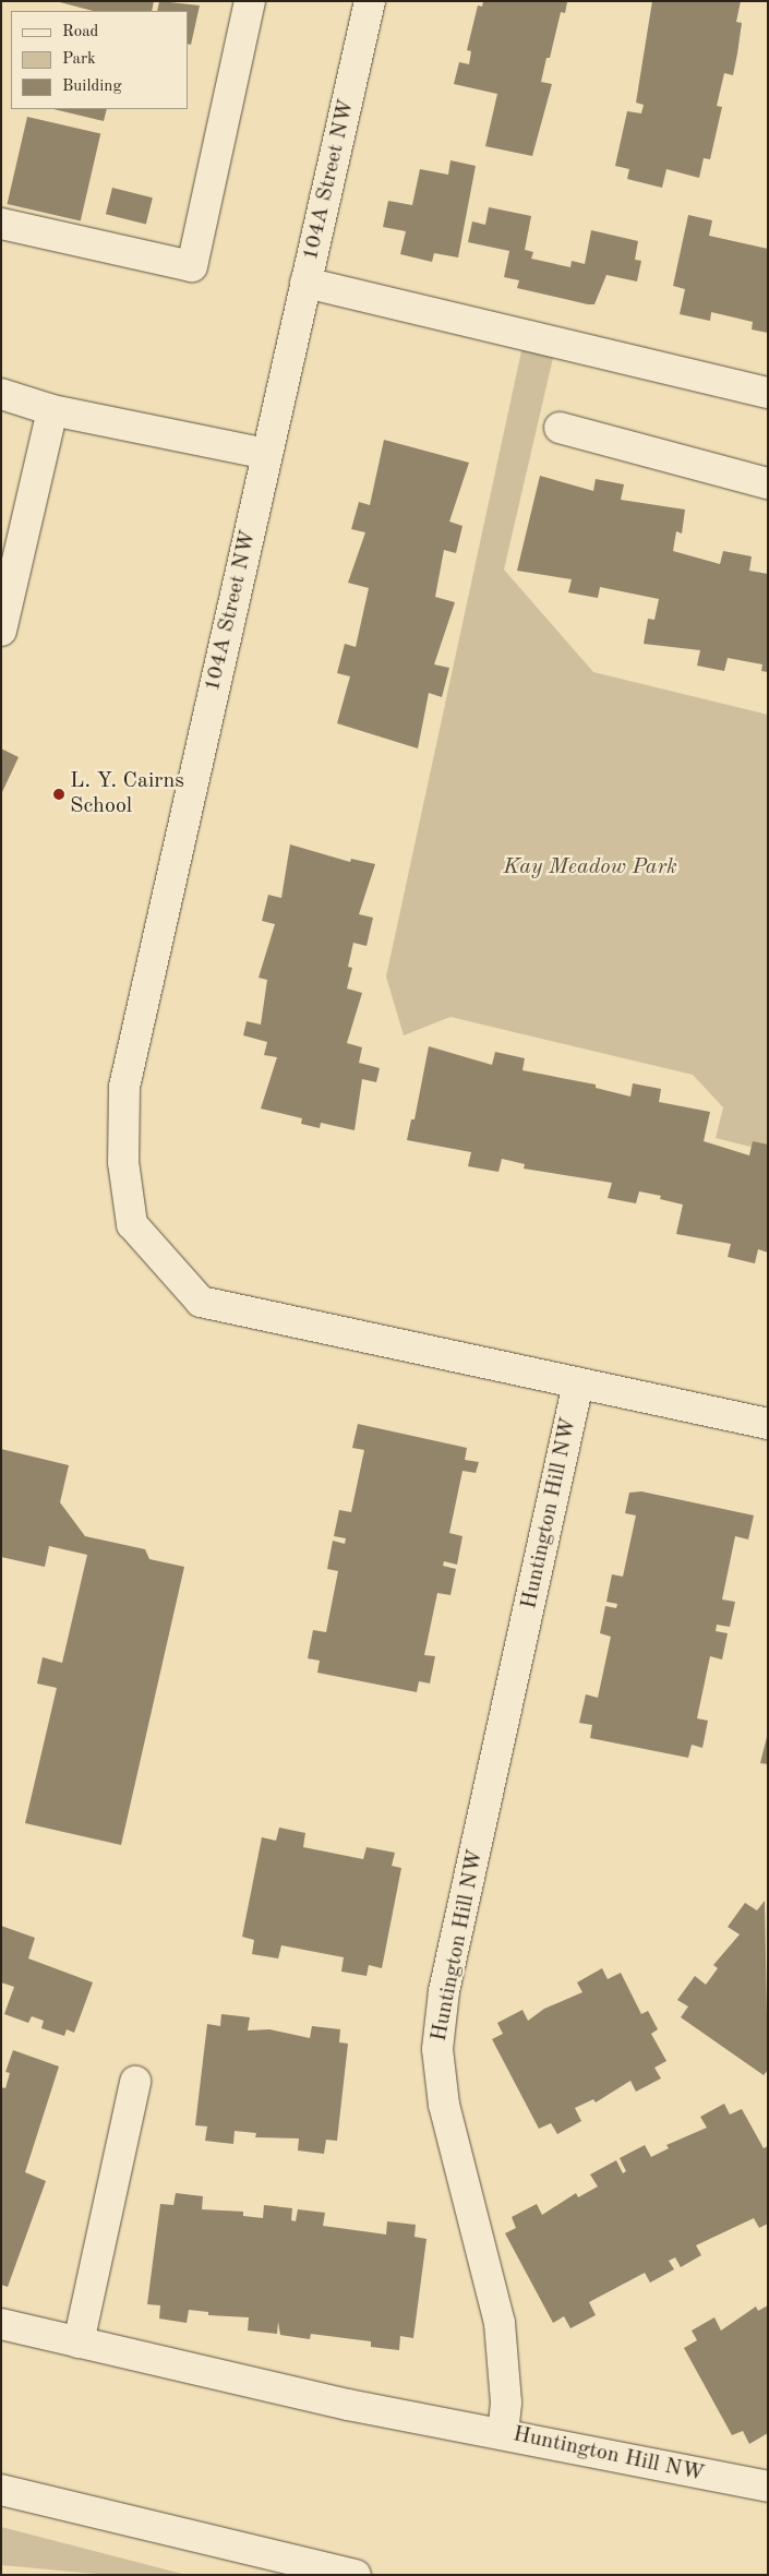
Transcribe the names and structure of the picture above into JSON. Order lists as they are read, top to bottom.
{
  "streets": {
    "street": ["104A Street NW", "Huntington Hill NW"]
  },
  "crossings": [
    ["104A Street NW", "Huntington Hill NW"]
  ],
  "parks": ["Kay Meadow Park"],
  "places": ["L. Y. Cairns School"],
  "legend": ["Road", "Park", "Building"]
}
